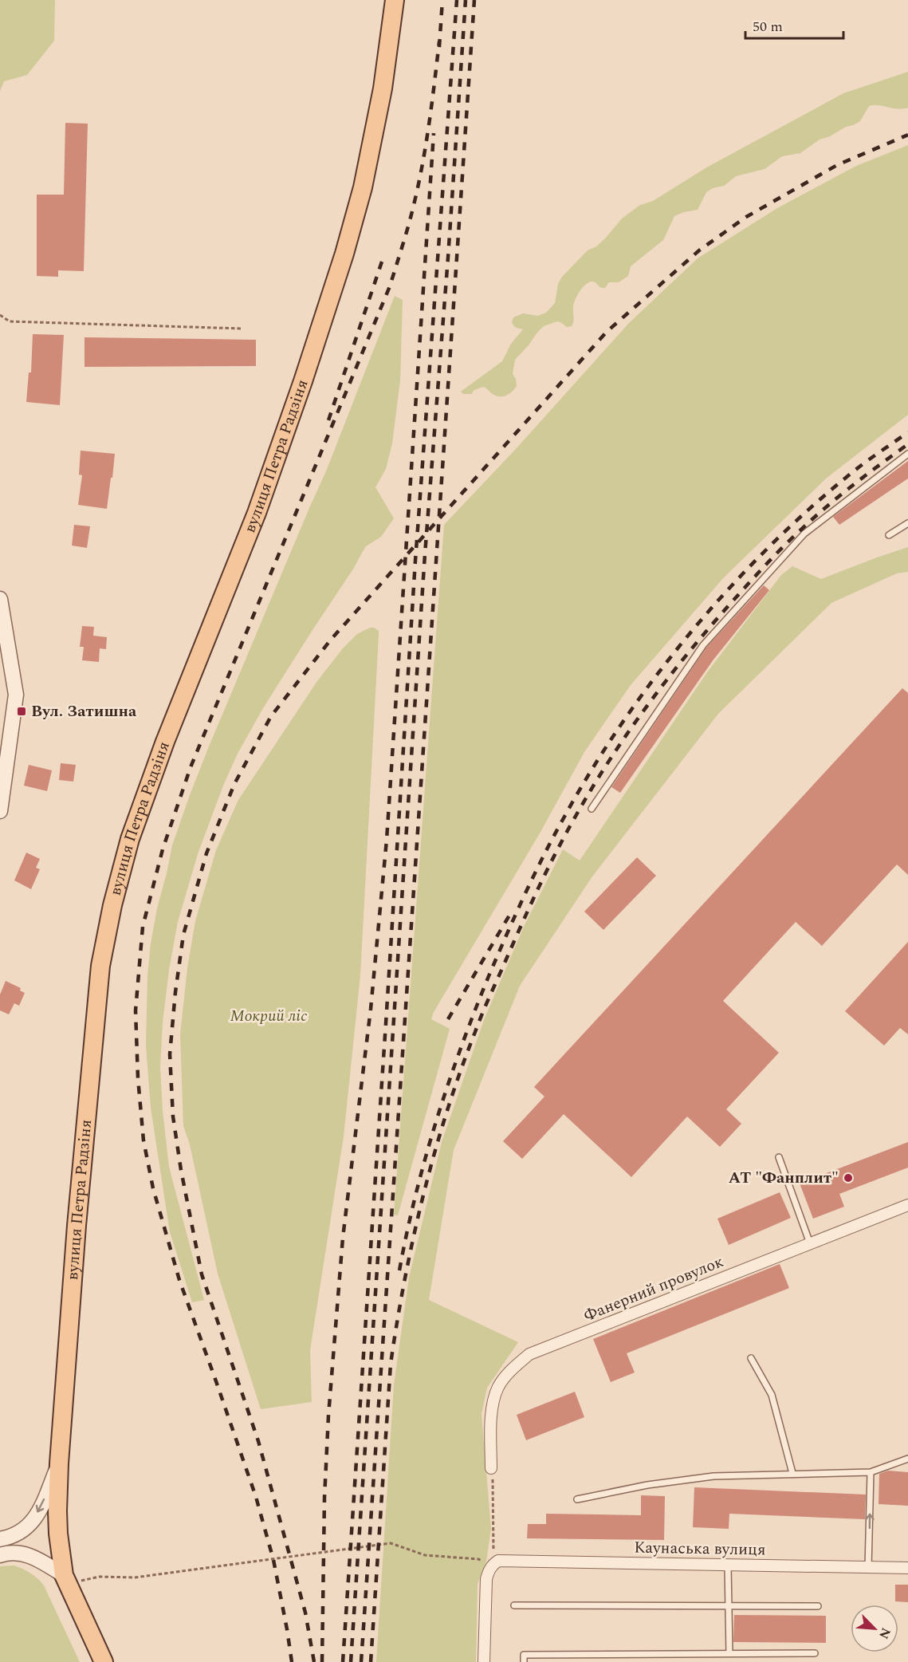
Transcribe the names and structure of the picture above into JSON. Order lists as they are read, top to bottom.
{
  "streets": {
    "main road": ["вулиця Петра Радзіня"],
    "street": ["Фанерний провулок", "Каунаська вулиця"]
  },
  "parks": ["Мокрий ліс"],
  "places": {
    "transit": ["Вул. Затишна"],
    "other": ["АТ \"Фанплит\""]
  },
  "scale_bar": "50 m",
  "north": "bottom right"
}
